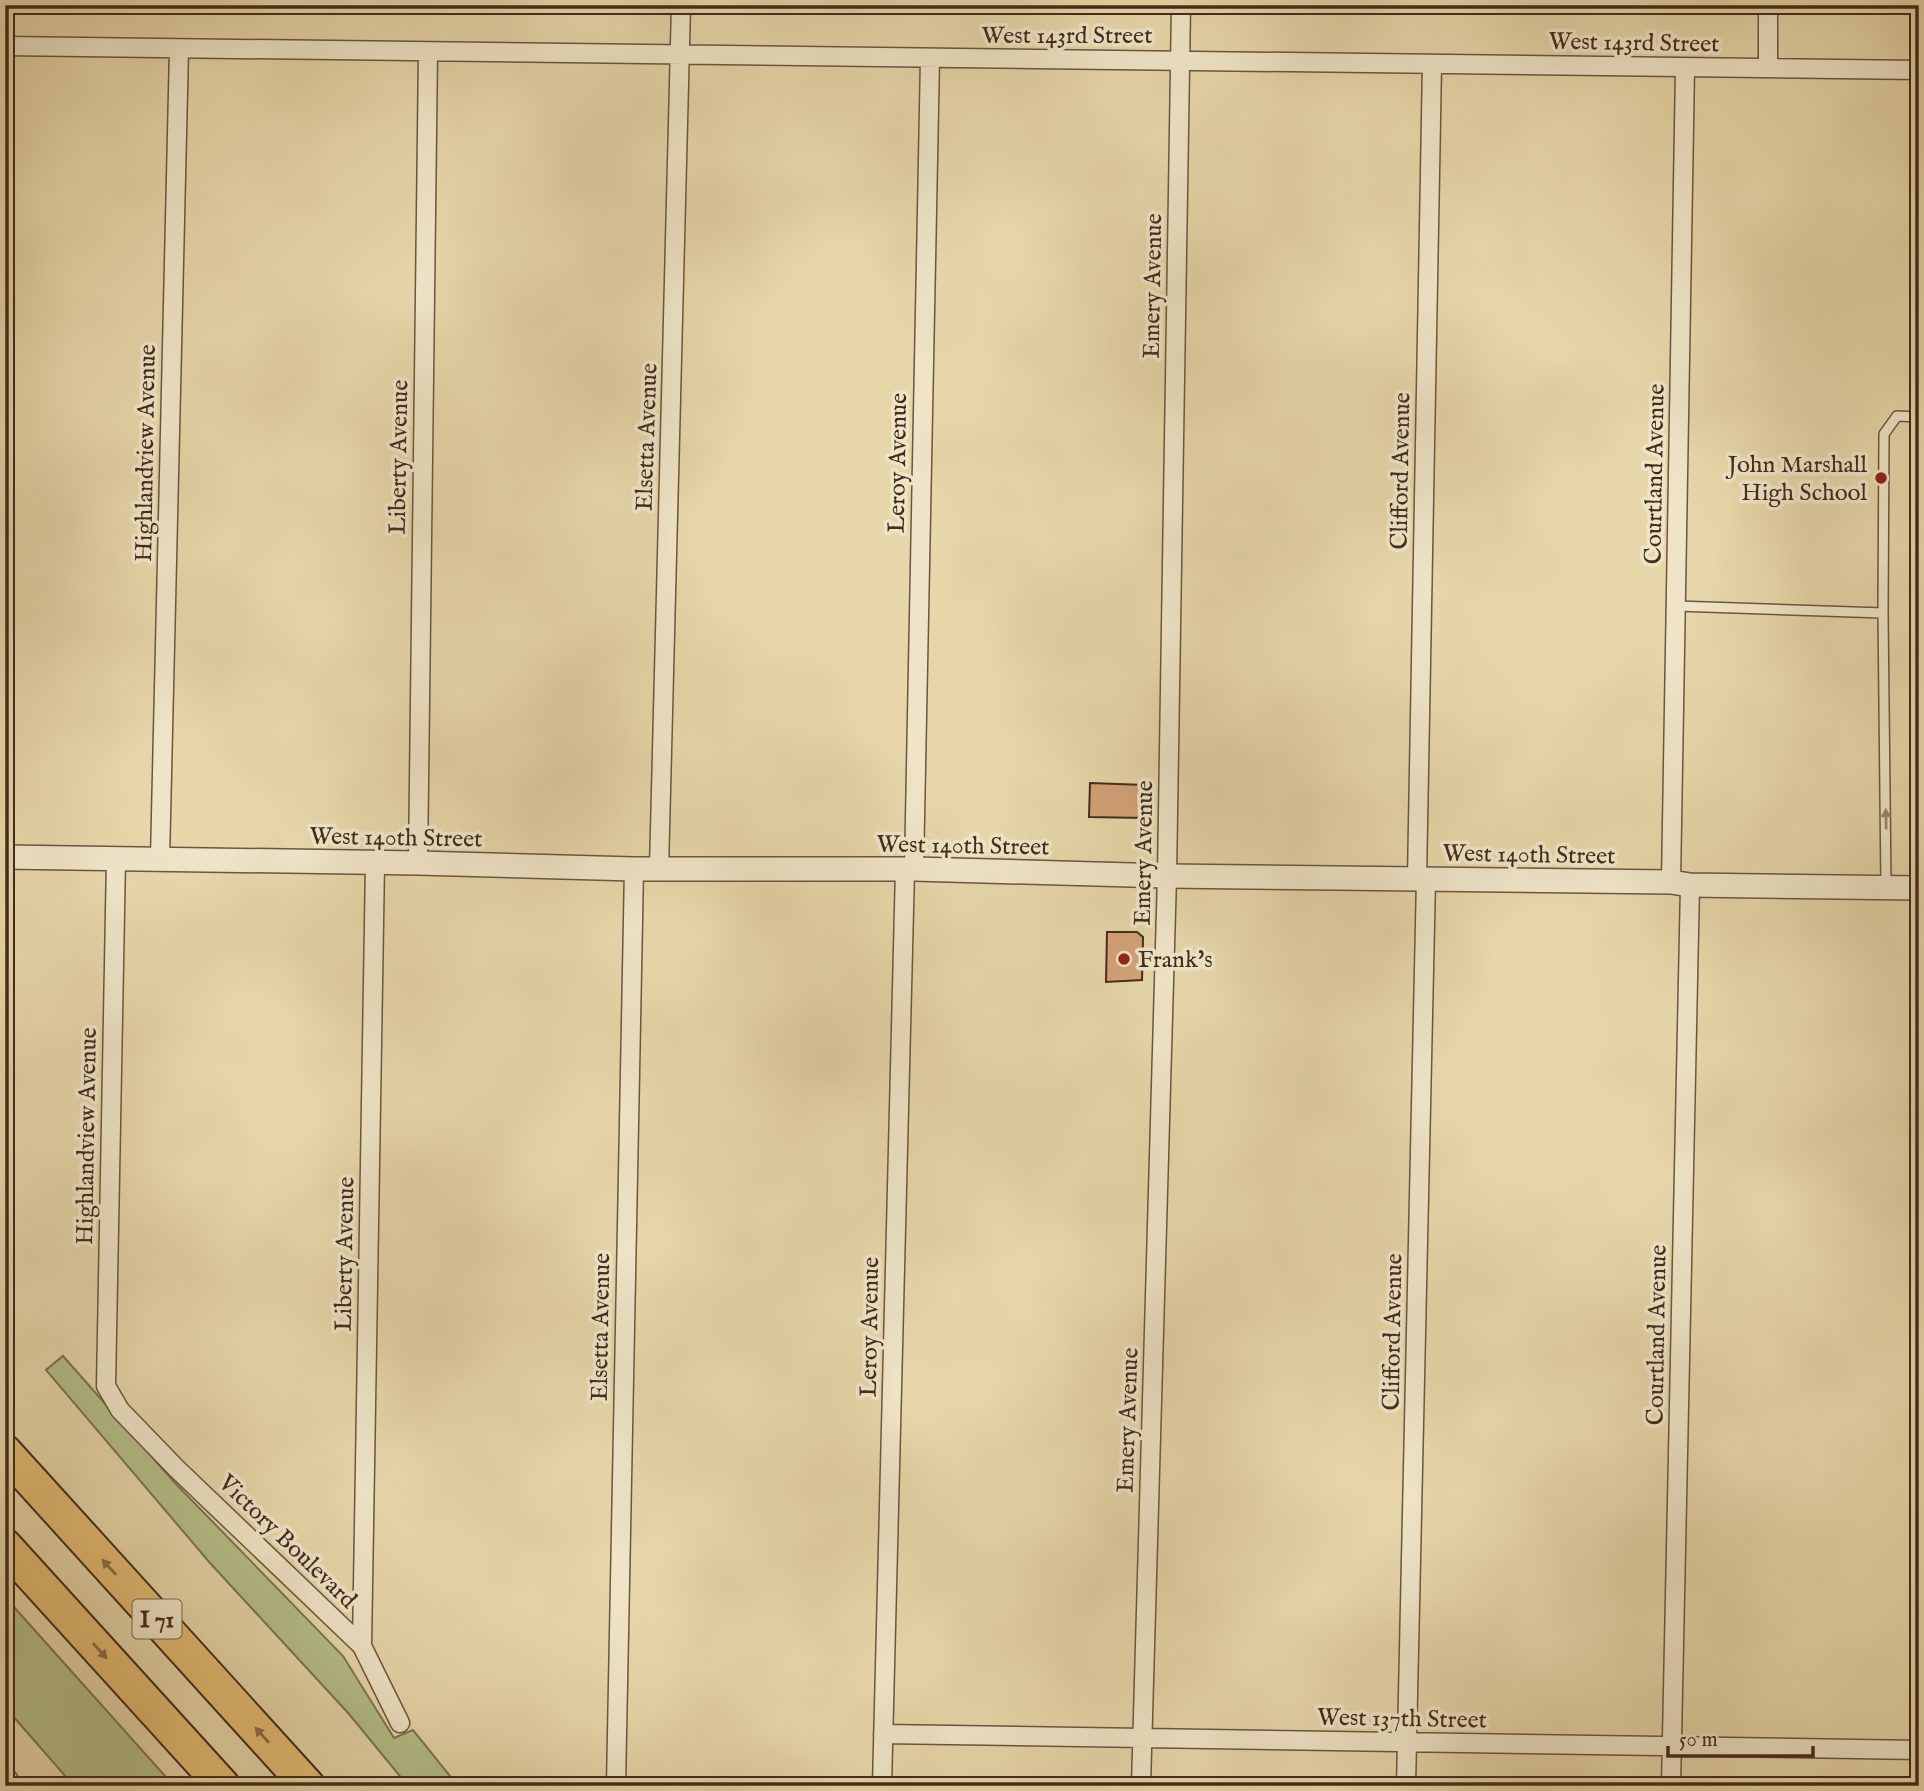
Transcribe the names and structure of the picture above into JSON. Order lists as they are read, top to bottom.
{
  "streets": {
    "highway": ["I 71"],
    "street": [
      "West 143rd Street",
      "Emery Avenue",
      "Elsetta Avenue",
      "Highlandview Avenue",
      "Liberty Avenue",
      "Leroy Avenue",
      "Clifford Avenue",
      "Courtland Avenue",
      "West 140th Street",
      "Victory Boulevard",
      "West 137th Street"
    ]
  },
  "crossings": [
    ["West 143rd Street", "Emery Avenue"],
    ["West 143rd Street", "Elsetta Avenue"],
    ["West 143rd Street", "Highlandview Avenue"],
    ["West 143rd Street", "Liberty Avenue"],
    ["West 143rd Street", "Leroy Avenue"],
    ["West 143rd Street", "Clifford Avenue"],
    ["West 143rd Street", "Courtland Avenue"],
    ["Emery Avenue", "West 140th Street"],
    ["Emery Avenue", "West 137th Street"],
    ["Elsetta Avenue", "West 140th Street"],
    ["Highlandview Avenue", "West 140th Street"],
    ["Highlandview Avenue", "Victory Boulevard"],
    ["Liberty Avenue", "West 140th Street"],
    ["Liberty Avenue", "Victory Boulevard"],
    ["Leroy Avenue", "West 140th Street"],
    ["Leroy Avenue", "West 137th Street"],
    ["Clifford Avenue", "West 140th Street"],
    ["Clifford Avenue", "West 137th Street"],
    ["Courtland Avenue", "West 140th Street"],
    ["Courtland Avenue", "West 137th Street"]
  ],
  "places": ["John Marshall High School", "Frank's"],
  "scale_bar": "50 m"
}
